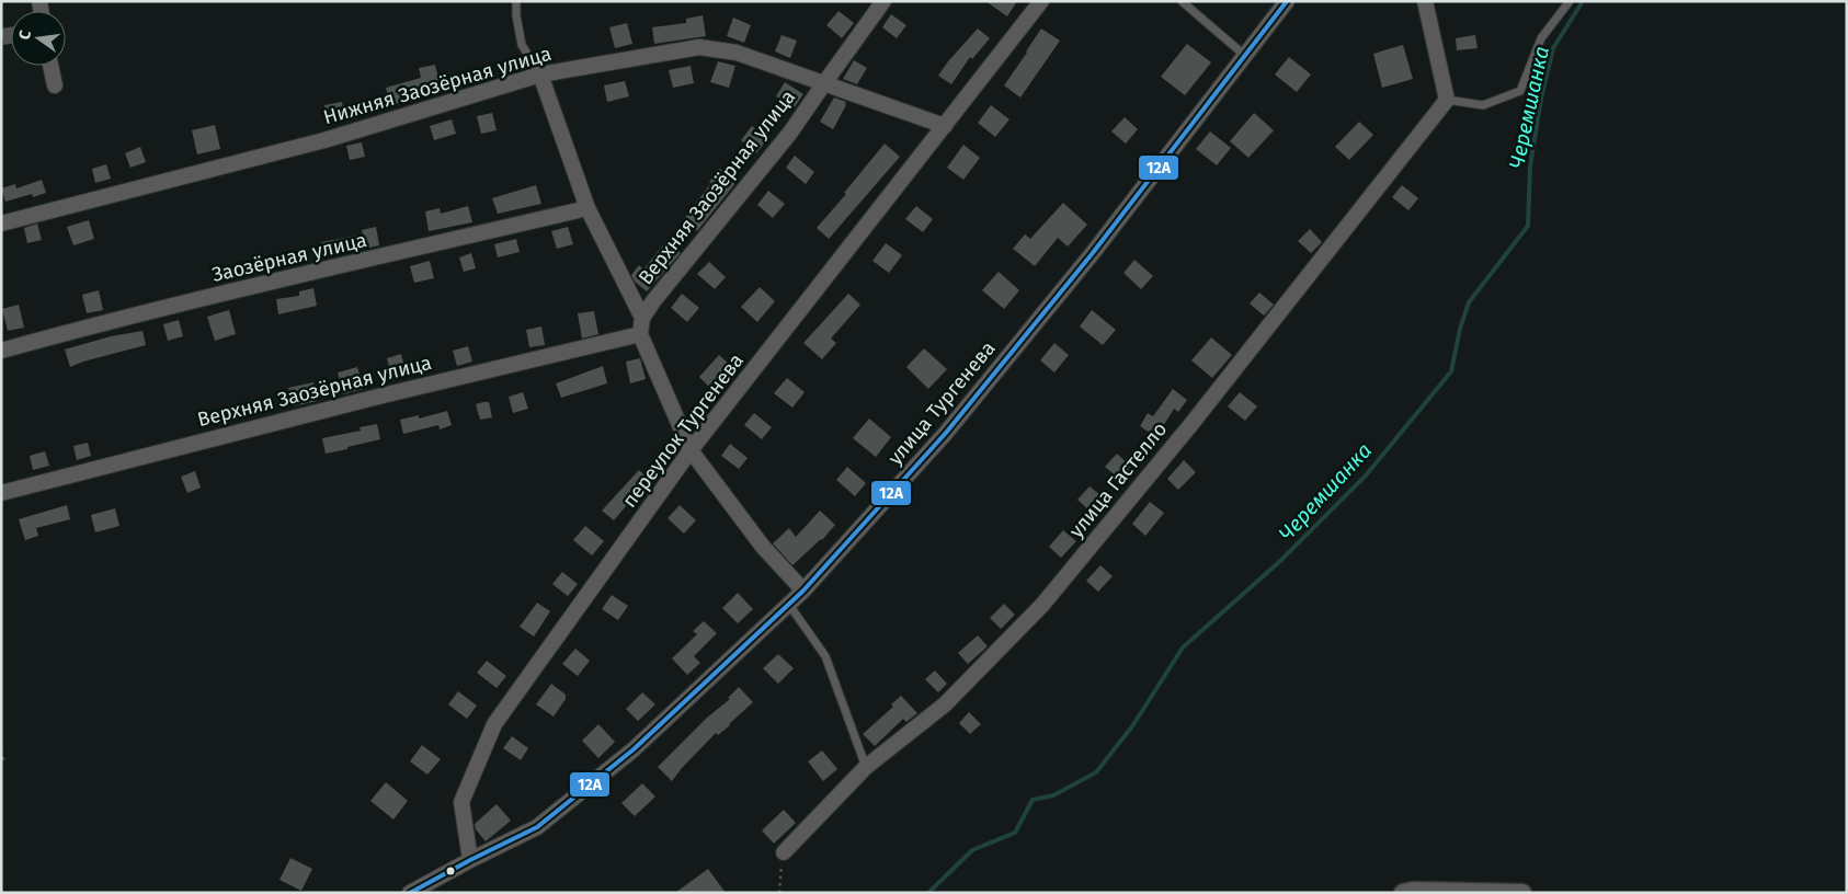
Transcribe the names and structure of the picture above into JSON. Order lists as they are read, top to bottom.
{
  "streets": {
    "street": [
      "Нижняя Заозёрная улица",
      "Верхняя Заозёрная улица",
      "Заозёрная улица",
      "улица Тургенева",
      "переулок Тургенева",
      "улица Гастелло"
    ]
  },
  "crossings": [
    ["Нижняя Заозёрная улица", "Верхняя Заозёрная улица"],
    ["Нижняя Заозёрная улица", "переулок Тургенева"],
    ["улица Тургенева", "переулок Тургенева"]
  ],
  "water": ["Черемшанка"],
  "lines": ["transit line 12А"],
  "north": "left"
}
